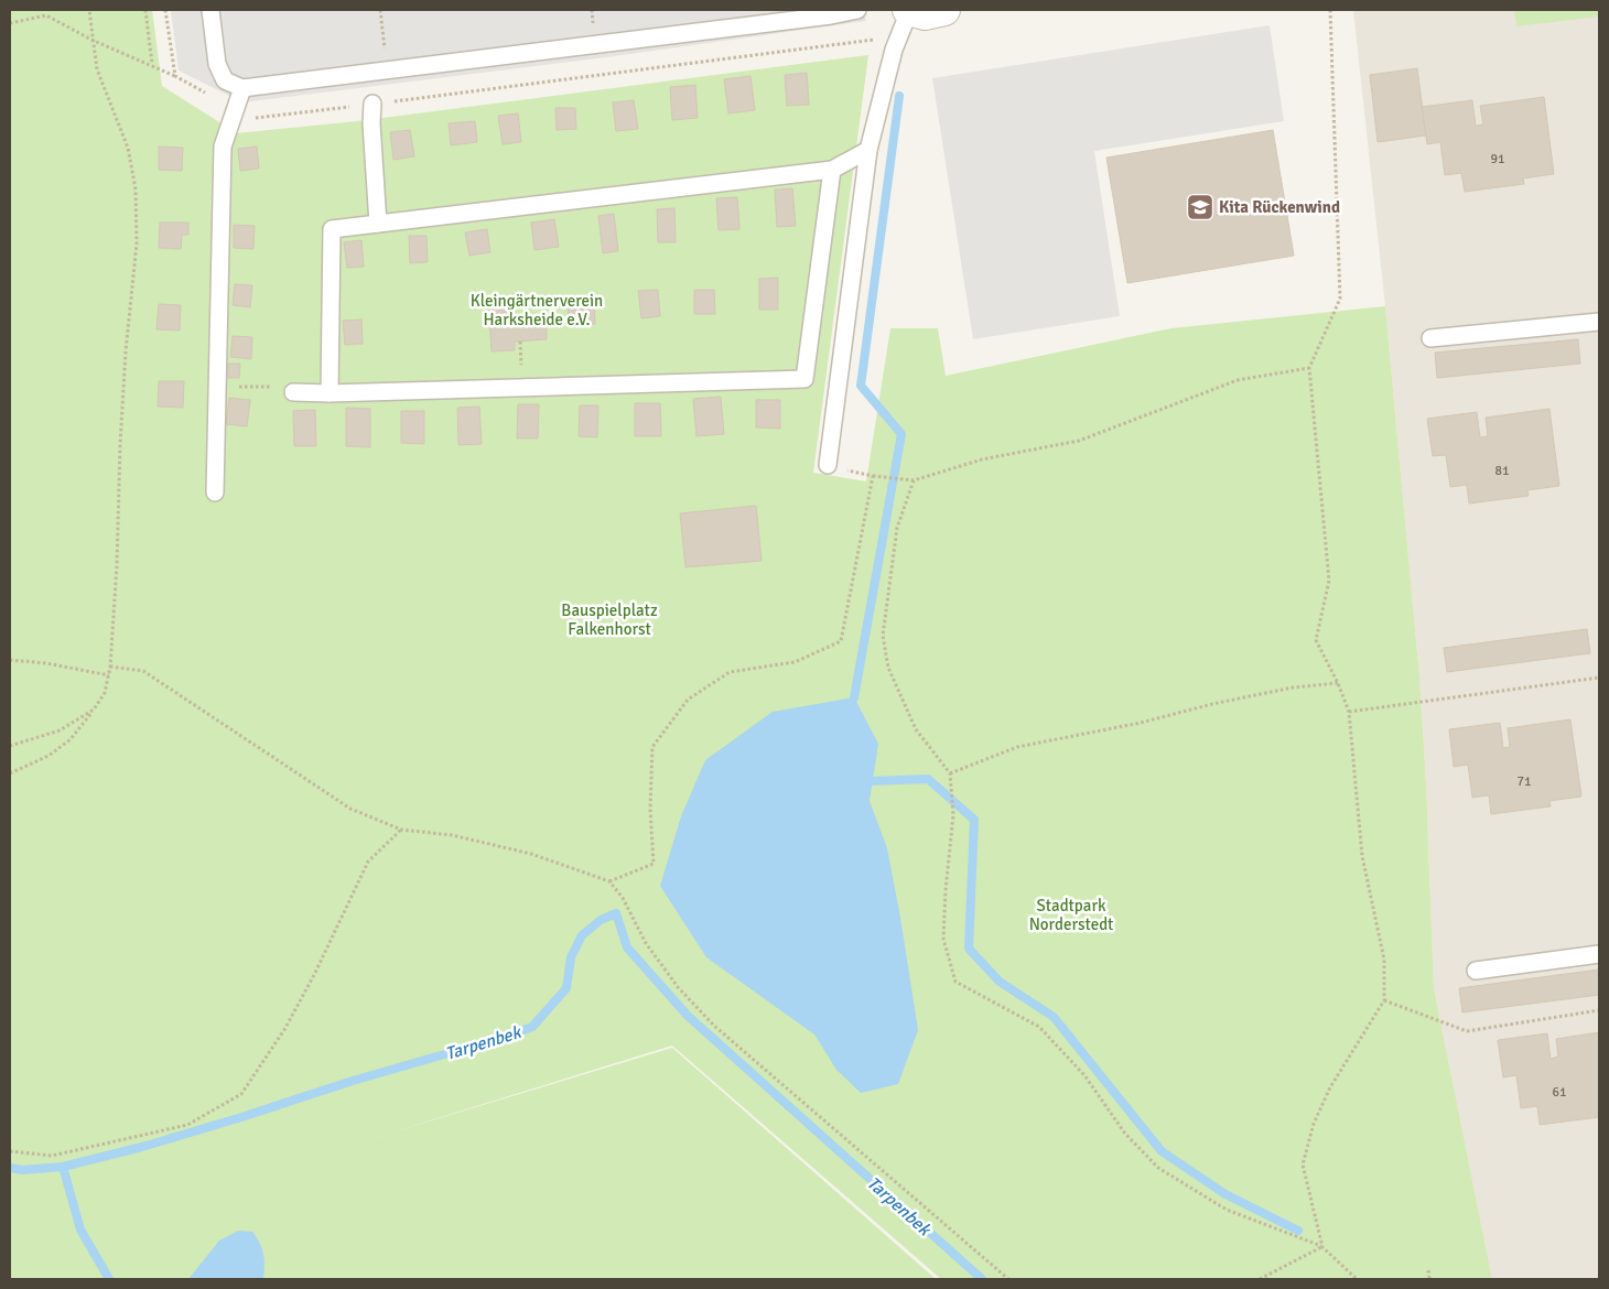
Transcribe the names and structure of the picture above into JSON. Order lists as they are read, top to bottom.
{
  "water": ["Tarpenbek"],
  "parks": ["Kleingärtnerverein Harksheide e.V.", "Bauspielplatz Falkenhorst", "Stadtpark Norderstedt"],
  "places": {
    "school or university": ["Kita Rückenwind"]
  },
  "house_numbers": [
    "91",
    "81",
    "71",
    "61"
  ]
}
